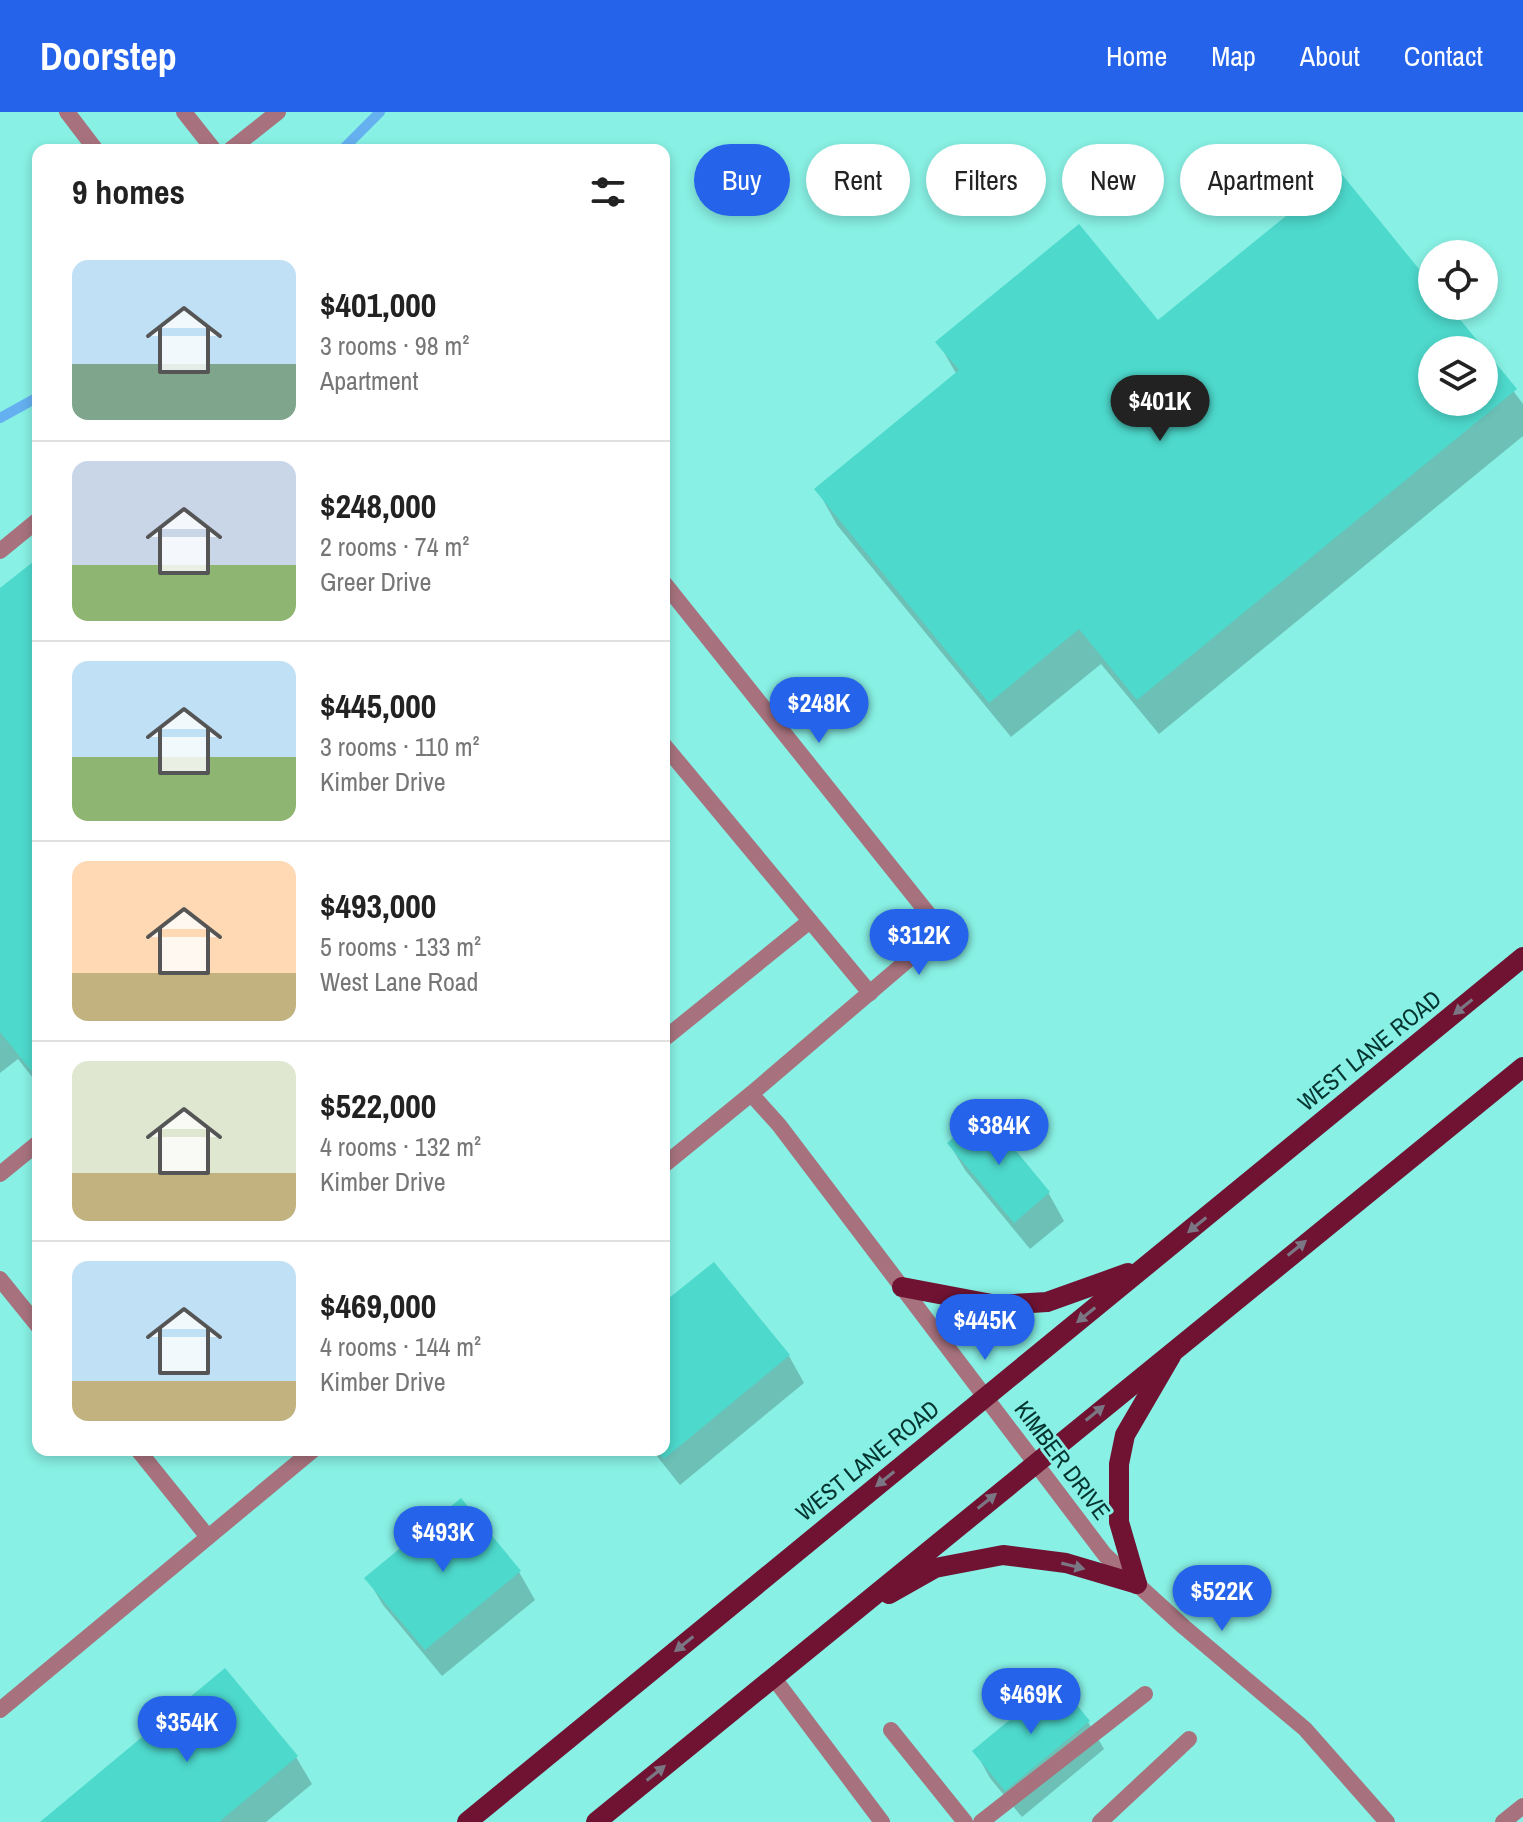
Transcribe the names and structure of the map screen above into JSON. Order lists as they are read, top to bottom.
{
  "streets": {
    "main road": ["WEST LANE ROAD"],
    "street": ["KIMBER DRIVE"]
  },
  "crossings": [
    ["WEST LANE ROAD", "KIMBER DRIVE"]
  ],
  "page": {
    "header": "Doorstep",
    "nav": [
      "Home",
      "Map",
      "About",
      "Contact"
    ],
    "chip": [
      "Buy",
      "Rent",
      "Filters",
      "New",
      "Apartment"
    ],
    "heading": "9 homes",
    "list": [
      {
        "name": "$401,000",
        "note": "3 rooms · 98 m² · Apartment"
      },
      {
        "name": "$248,000",
        "note": "2 rooms · 74 m² · Greer Drive"
      },
      {
        "name": "$445,000",
        "note": "3 rooms · 110 m² · Kimber Drive"
      },
      {
        "name": "$493,000",
        "note": "5 rooms · 133 m² · West Lane Road"
      },
      {
        "name": "$522,000",
        "note": "4 rooms · 132 m² · Kimber Drive"
      },
      {
        "name": "$469,000",
        "note": "4 rooms · 144 m² · Kimber Drive"
      }
    ],
    "price": [
      "$401K",
      "$248K",
      "$312K",
      "$384K",
      "$445K",
      "$493K",
      "$522K",
      "$469K",
      "$354K"
    ]
  }
}
